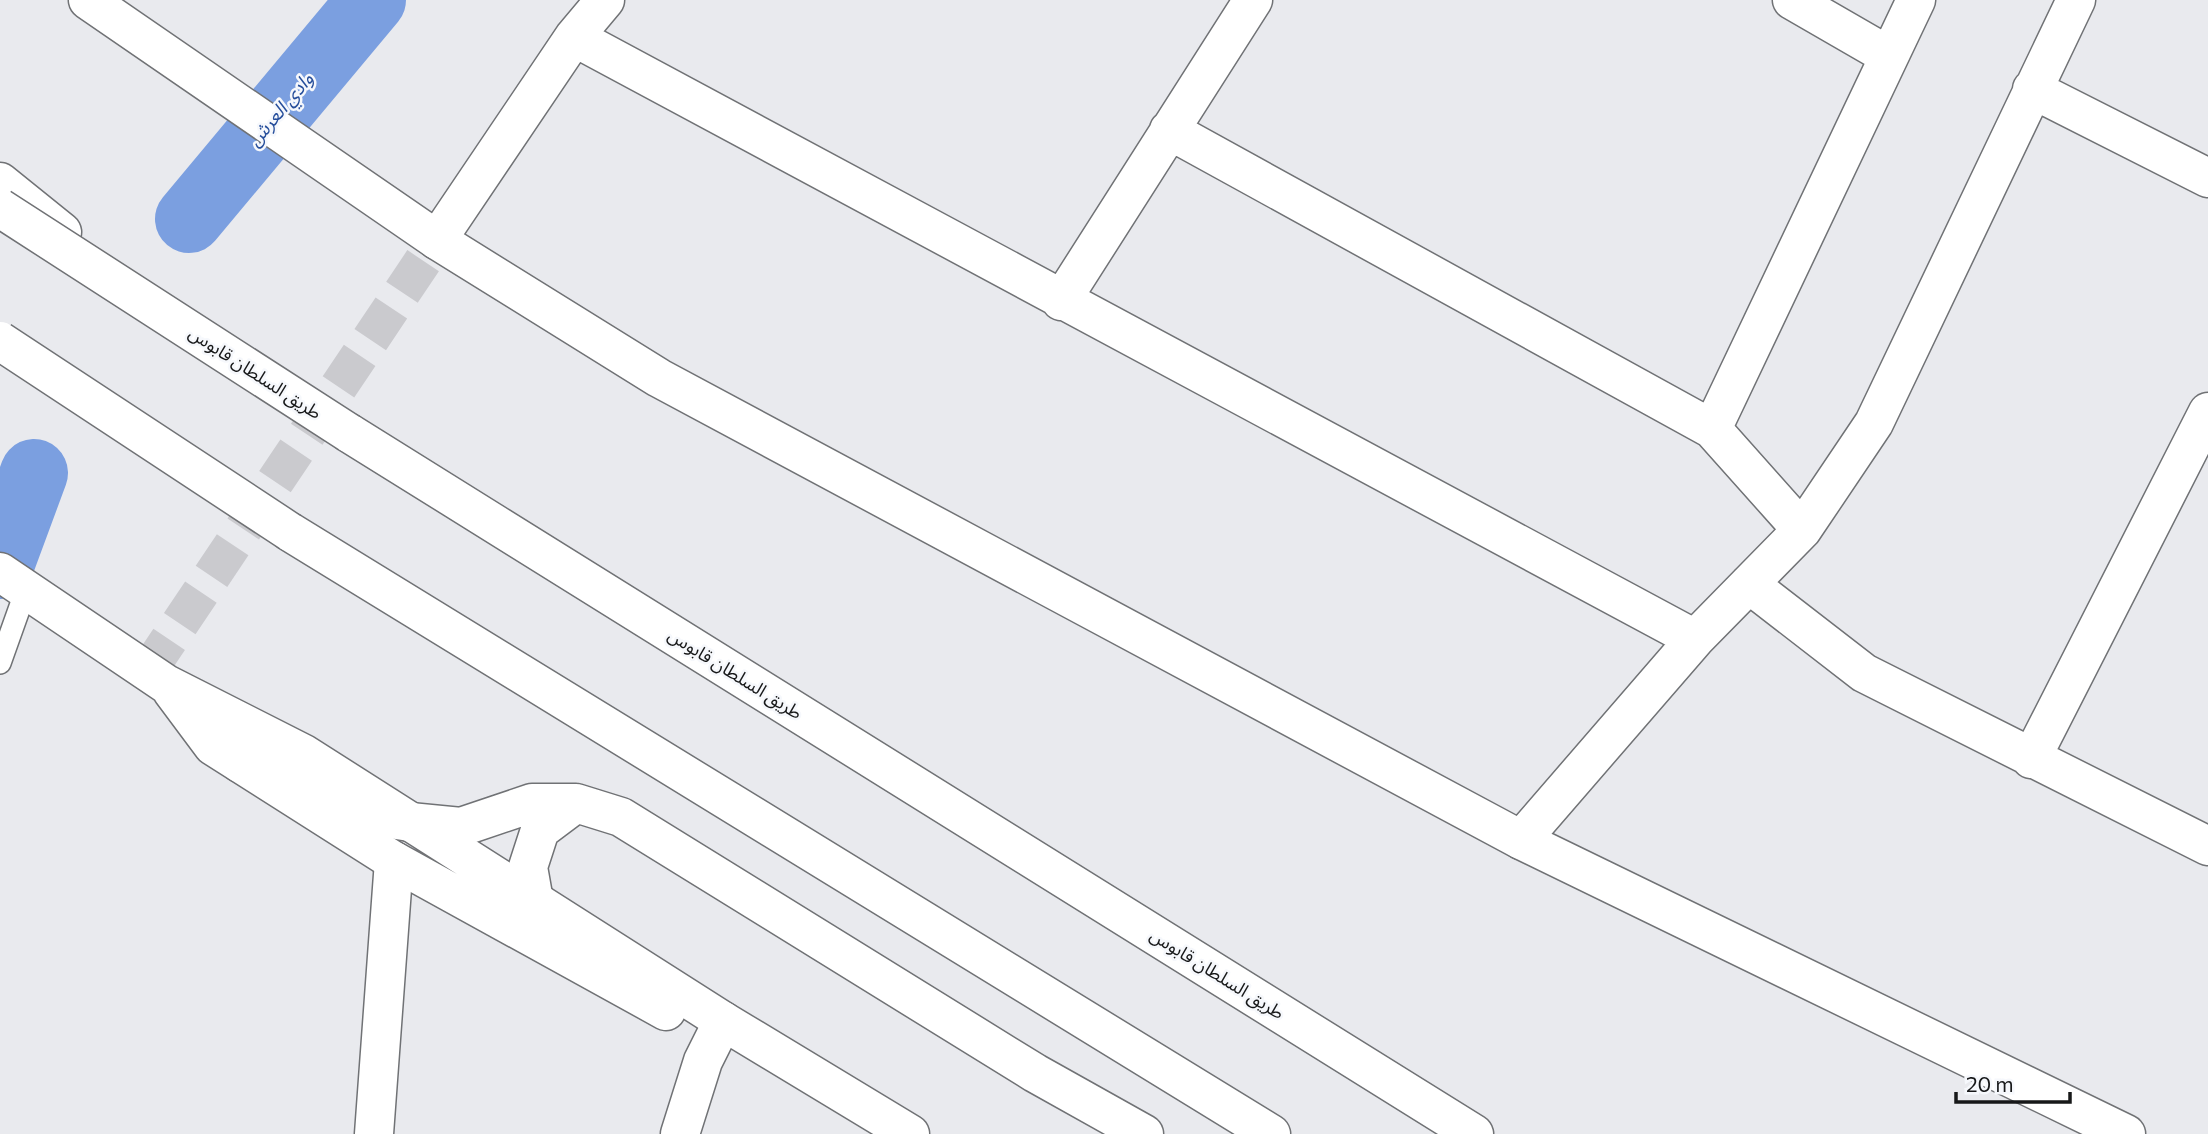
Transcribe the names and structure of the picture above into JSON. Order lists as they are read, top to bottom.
{
  "streets": {
    "main road": ["طريق السلطان قابوس"]
  },
  "water": ["وادي العرش"],
  "scale_bar": "20 m"
}
